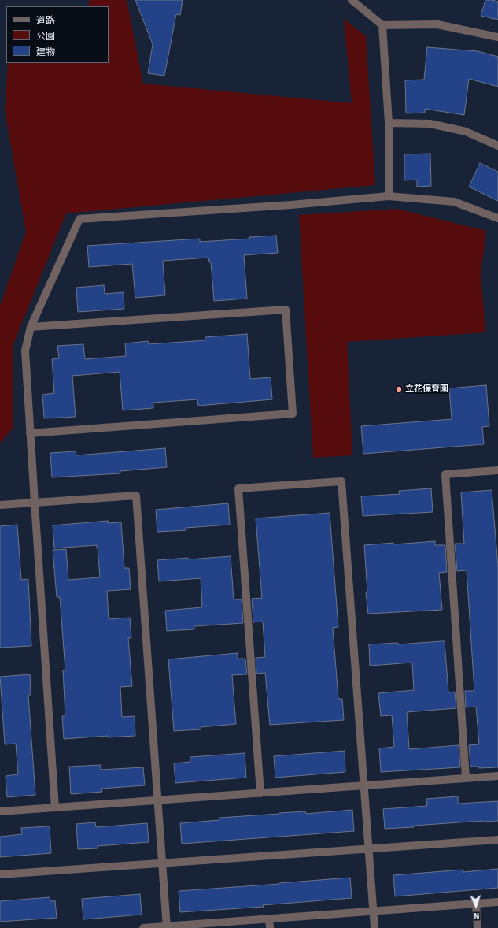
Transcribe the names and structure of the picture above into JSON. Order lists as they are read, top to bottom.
{
  "places": ["立花保育園"],
  "legend": ["道路", "公園", "建物"],
  "north": "bottom"
}
